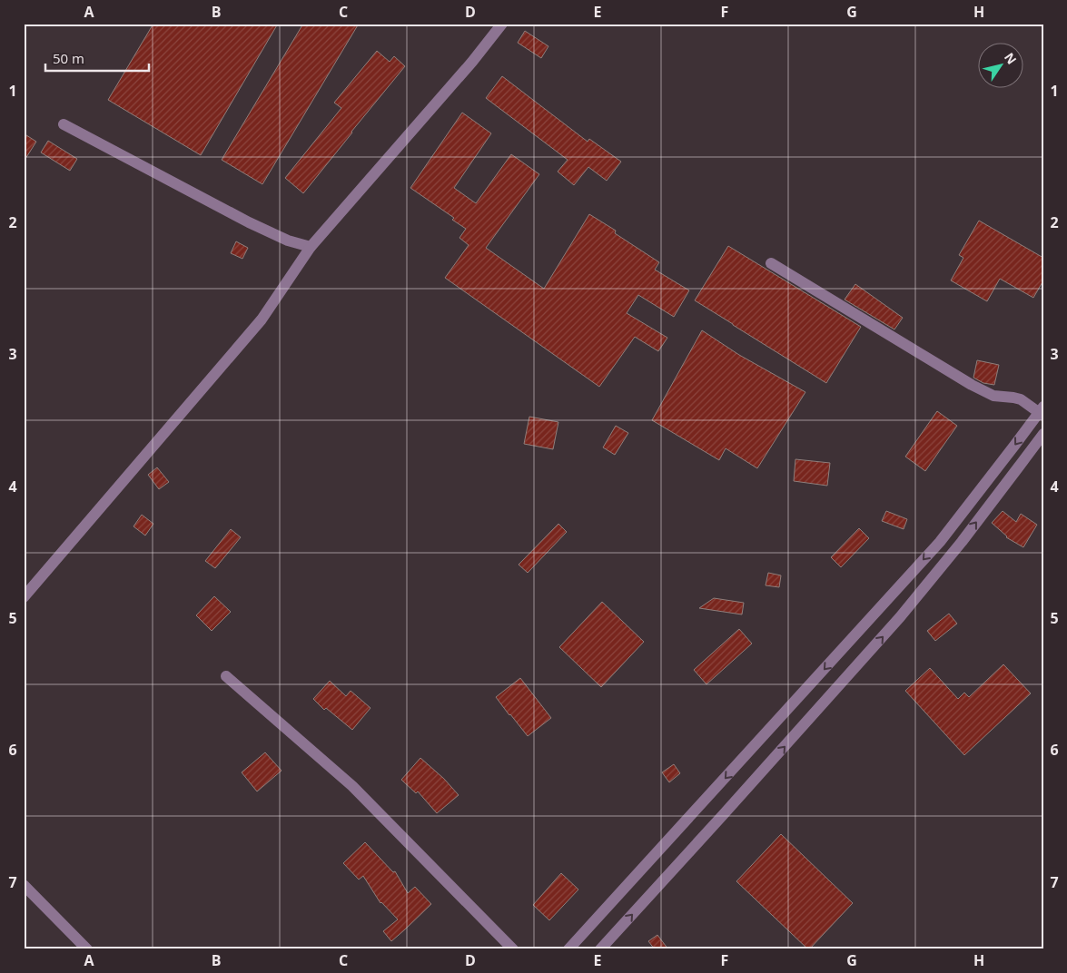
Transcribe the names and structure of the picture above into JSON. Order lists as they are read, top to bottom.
{
  "scale_bar": "50 m",
  "north": "top right",
  "grid": {
    "columns": [
      "A",
      "B",
      "C",
      "D",
      "E",
      "F",
      "G",
      "H"
    ],
    "rows": [
      "1",
      "2",
      "3",
      "4",
      "5",
      "6",
      "7"
    ]
  }
}
